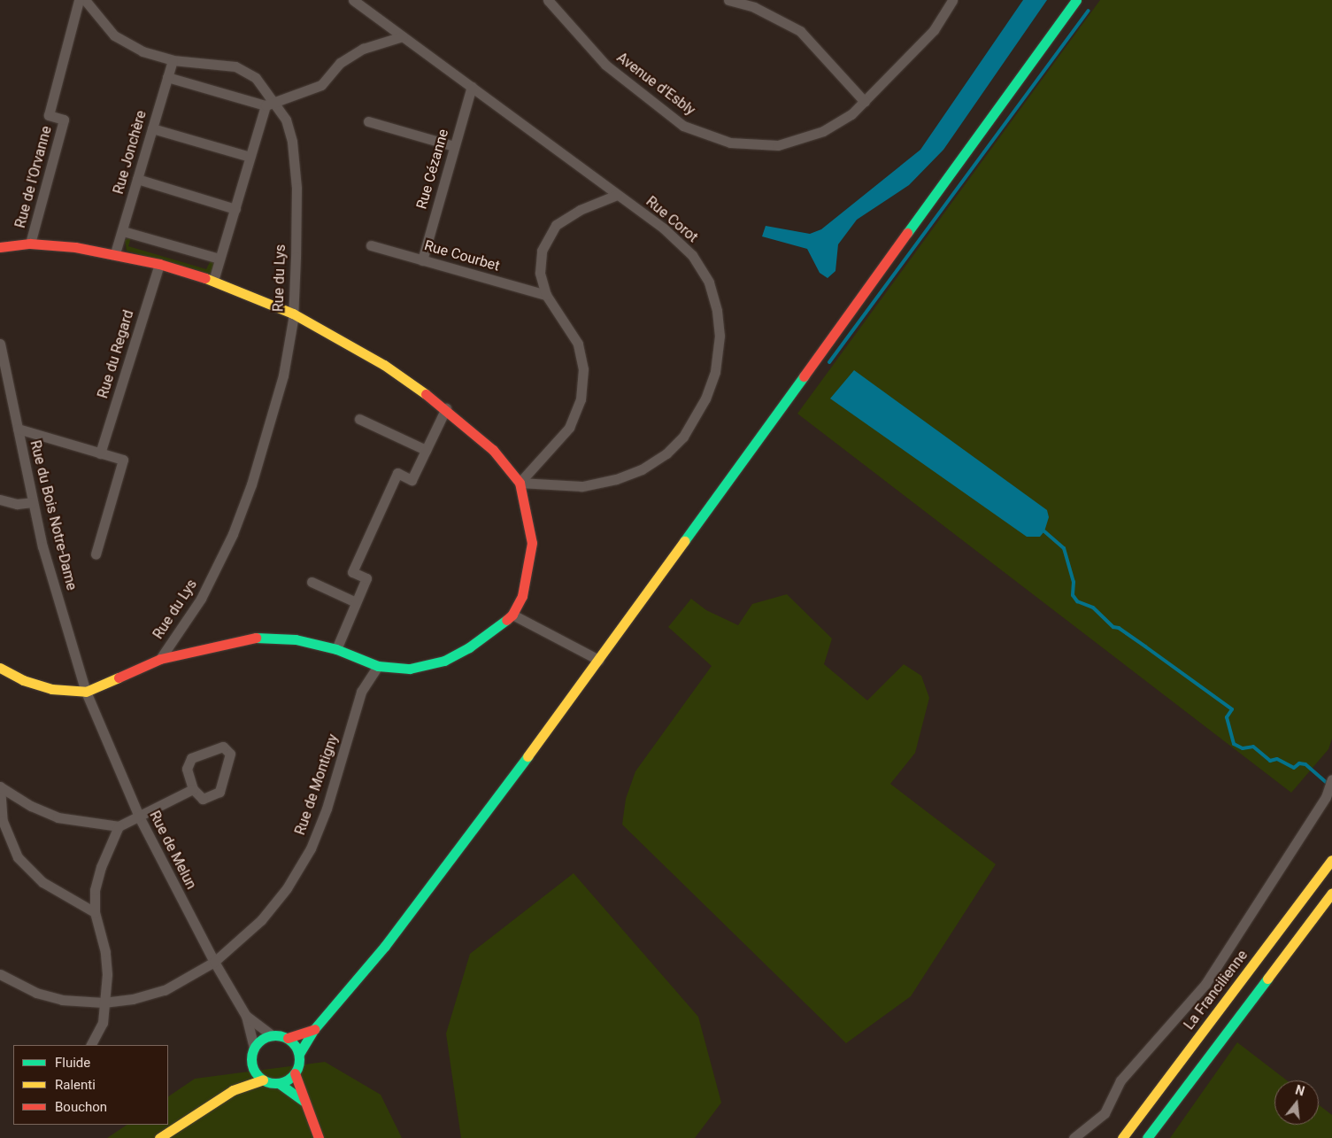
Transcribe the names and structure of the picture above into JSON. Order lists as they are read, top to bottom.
{
  "streets": {
    "main road": ["La Francilienne"],
    "street": [
      "Avenue d'Esbly",
      "Rue Jonchère",
      "Rue Cézanne",
      "Rue de l'Orvanne",
      "Rue Corot",
      "Rue Courbet",
      "Rue du Lys",
      "Rue du Regard",
      "Rue du Bois Notre-Dame",
      "Rue de Montigny",
      "Rue de Melun"
    ]
  },
  "crossings": [
    ["Rue Jonchère", "Rue du Lys"],
    ["Rue Cézanne", "Rue Corot"],
    ["Rue Cézanne", "Rue Courbet"],
    ["Rue du Bois Notre-Dame", "Rue de Melun"],
    ["Rue de Montigny", "Rue de Melun"]
  ],
  "legend": ["Fluide", "Ralenti", "Bouchon"],
  "north": "top"
}
